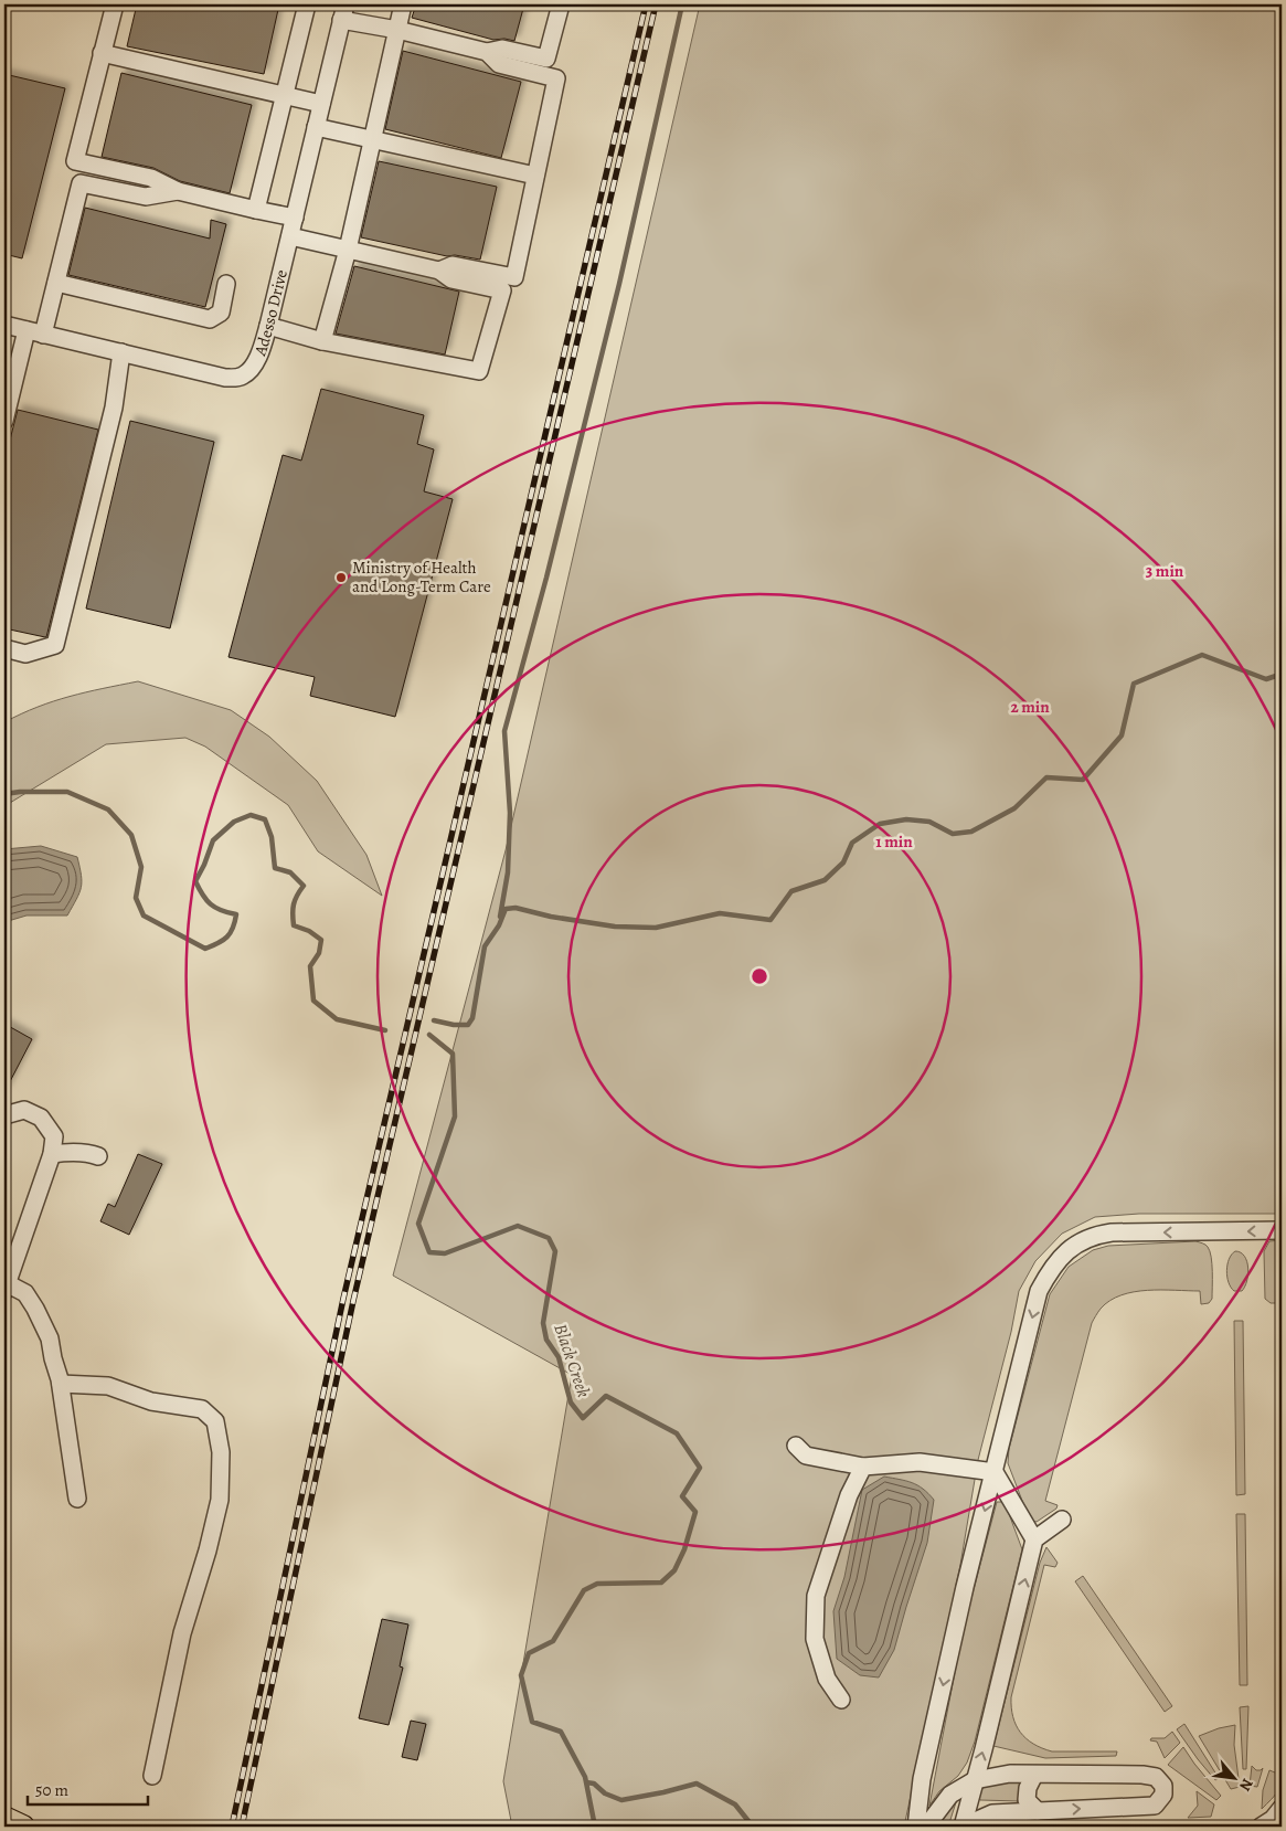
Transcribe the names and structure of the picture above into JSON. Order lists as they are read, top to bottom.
{
  "streets": {
    "street": ["Adesso Drive"]
  },
  "water": ["Black Creek"],
  "places": ["Ministry of Health and Long-Term Care"],
  "scale_bar": "50 m",
  "north": "bottom right",
  "rings": ["3 min", "2 min", "1 min"]
}
